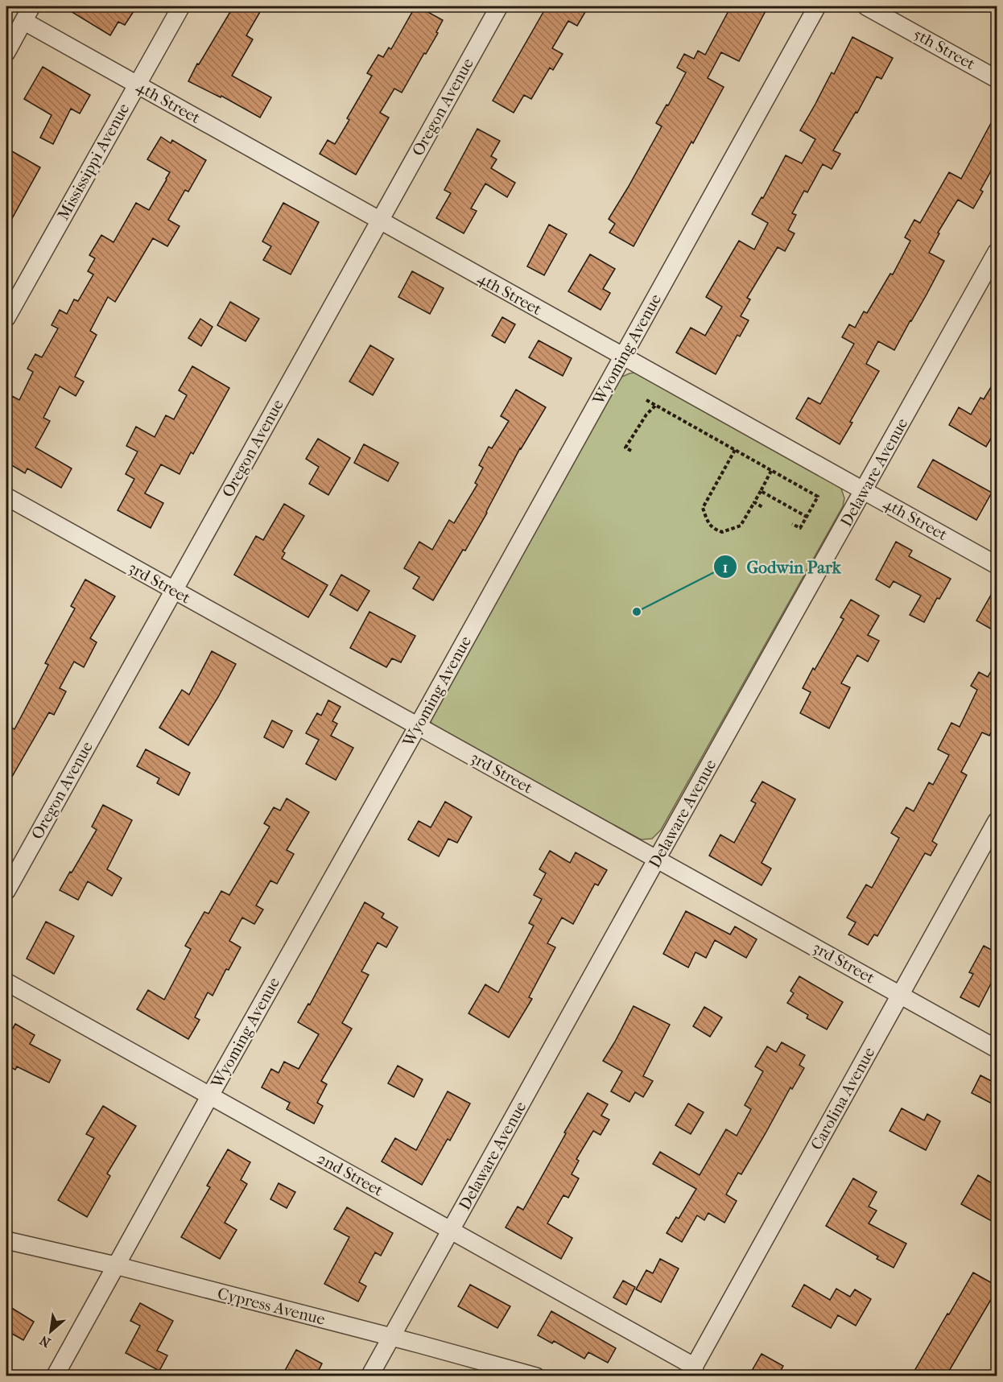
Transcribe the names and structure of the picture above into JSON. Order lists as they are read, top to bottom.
{
  "streets": {
    "street": [
      "5th Street",
      "4th Street",
      "Oregon Avenue",
      "Mississippi Avenue",
      "Wyoming Avenue",
      "Delaware Avenue",
      "3rd Street",
      "Carolina Avenue",
      "2nd Street",
      "Cypress Avenue"
    ]
  },
  "crossings": [
    ["4th Street", "Oregon Avenue"],
    ["4th Street", "Mississippi Avenue"],
    ["4th Street", "Wyoming Avenue"],
    ["4th Street", "Delaware Avenue"],
    ["Oregon Avenue", "3rd Street"],
    ["Wyoming Avenue", "3rd Street"],
    ["Wyoming Avenue", "2nd Street"],
    ["Wyoming Avenue", "Cypress Avenue"],
    ["Delaware Avenue", "3rd Street"],
    ["Delaware Avenue", "2nd Street"],
    ["Delaware Avenue", "Cypress Avenue"],
    ["3rd Street", "Carolina Avenue"],
    ["Carolina Avenue", "2nd Street"]
  ],
  "places": ["Godwin Park"],
  "north": "bottom left"
}
